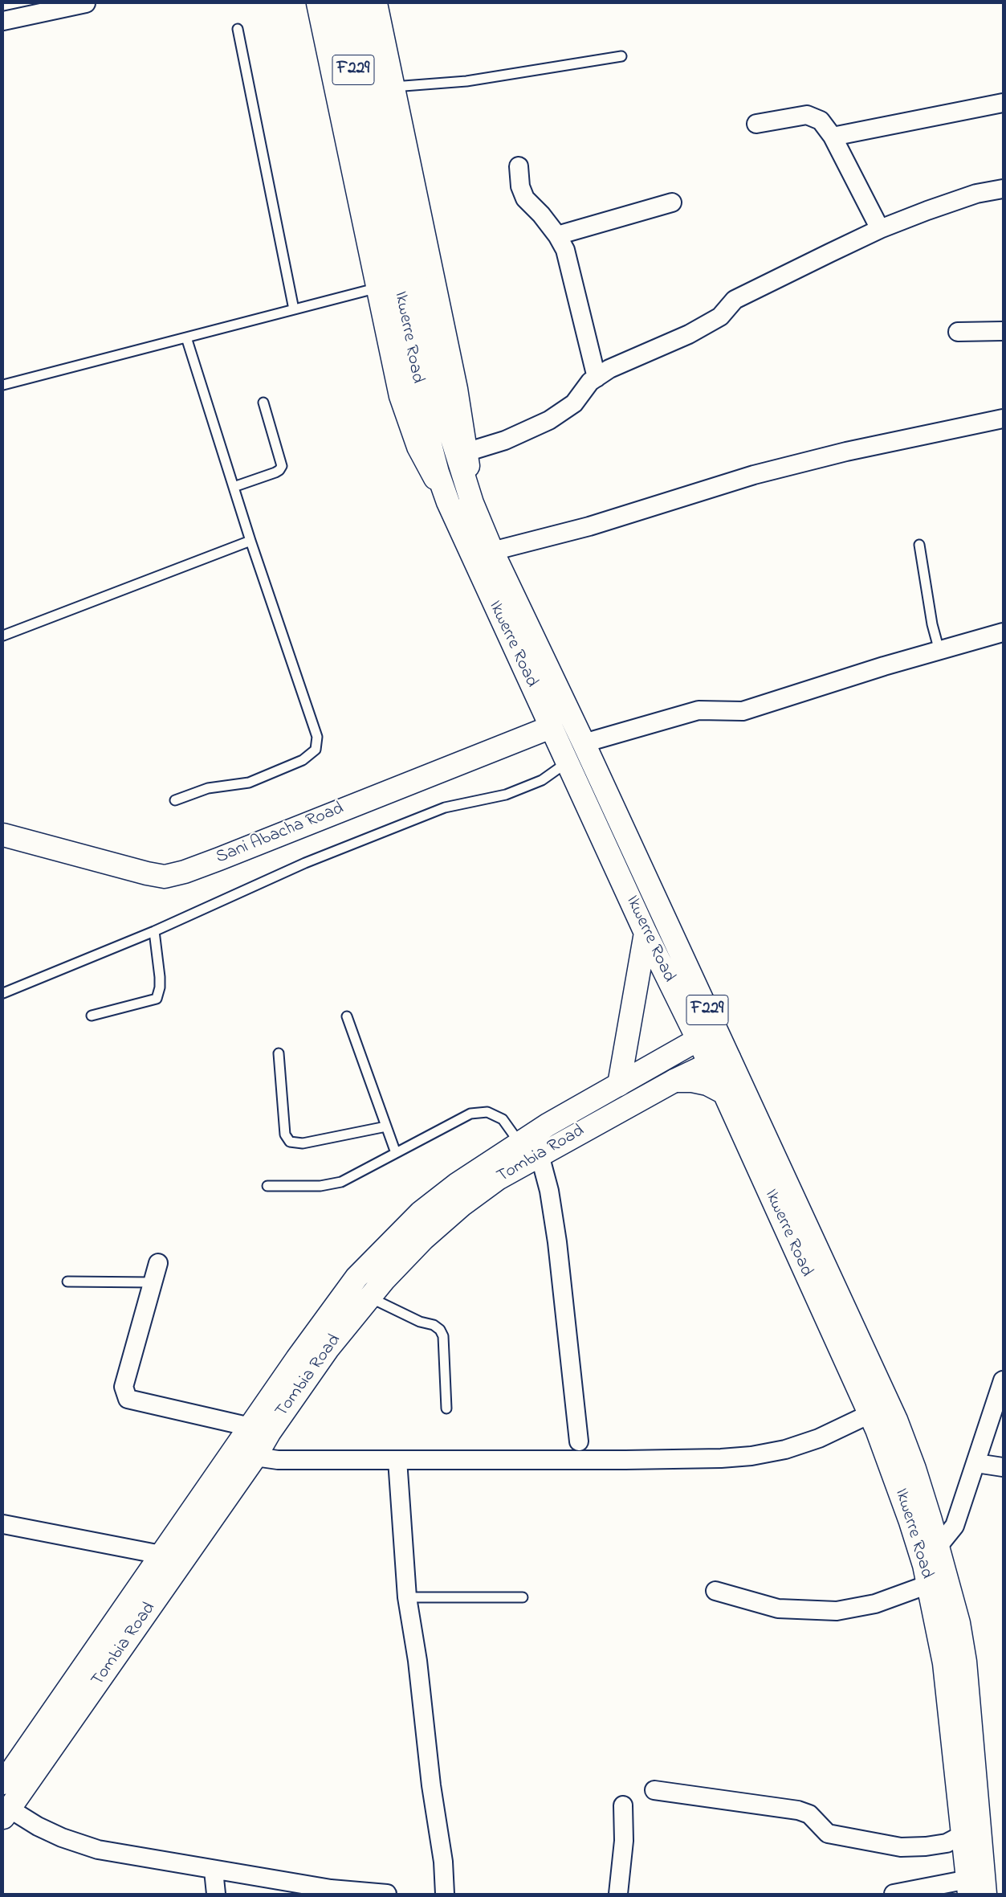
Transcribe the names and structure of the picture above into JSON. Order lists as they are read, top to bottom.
{
  "streets": {
    "main road": [
      "F229",
      "Ikwerre Road",
      "Sani Abacha Road",
      "Tombia Road"
    ]
  },
  "crossings": [
    ["Ikwerre Road", "Sani Abacha Road"],
    ["Ikwerre Road", "Tombia Road"]
  ]
}
